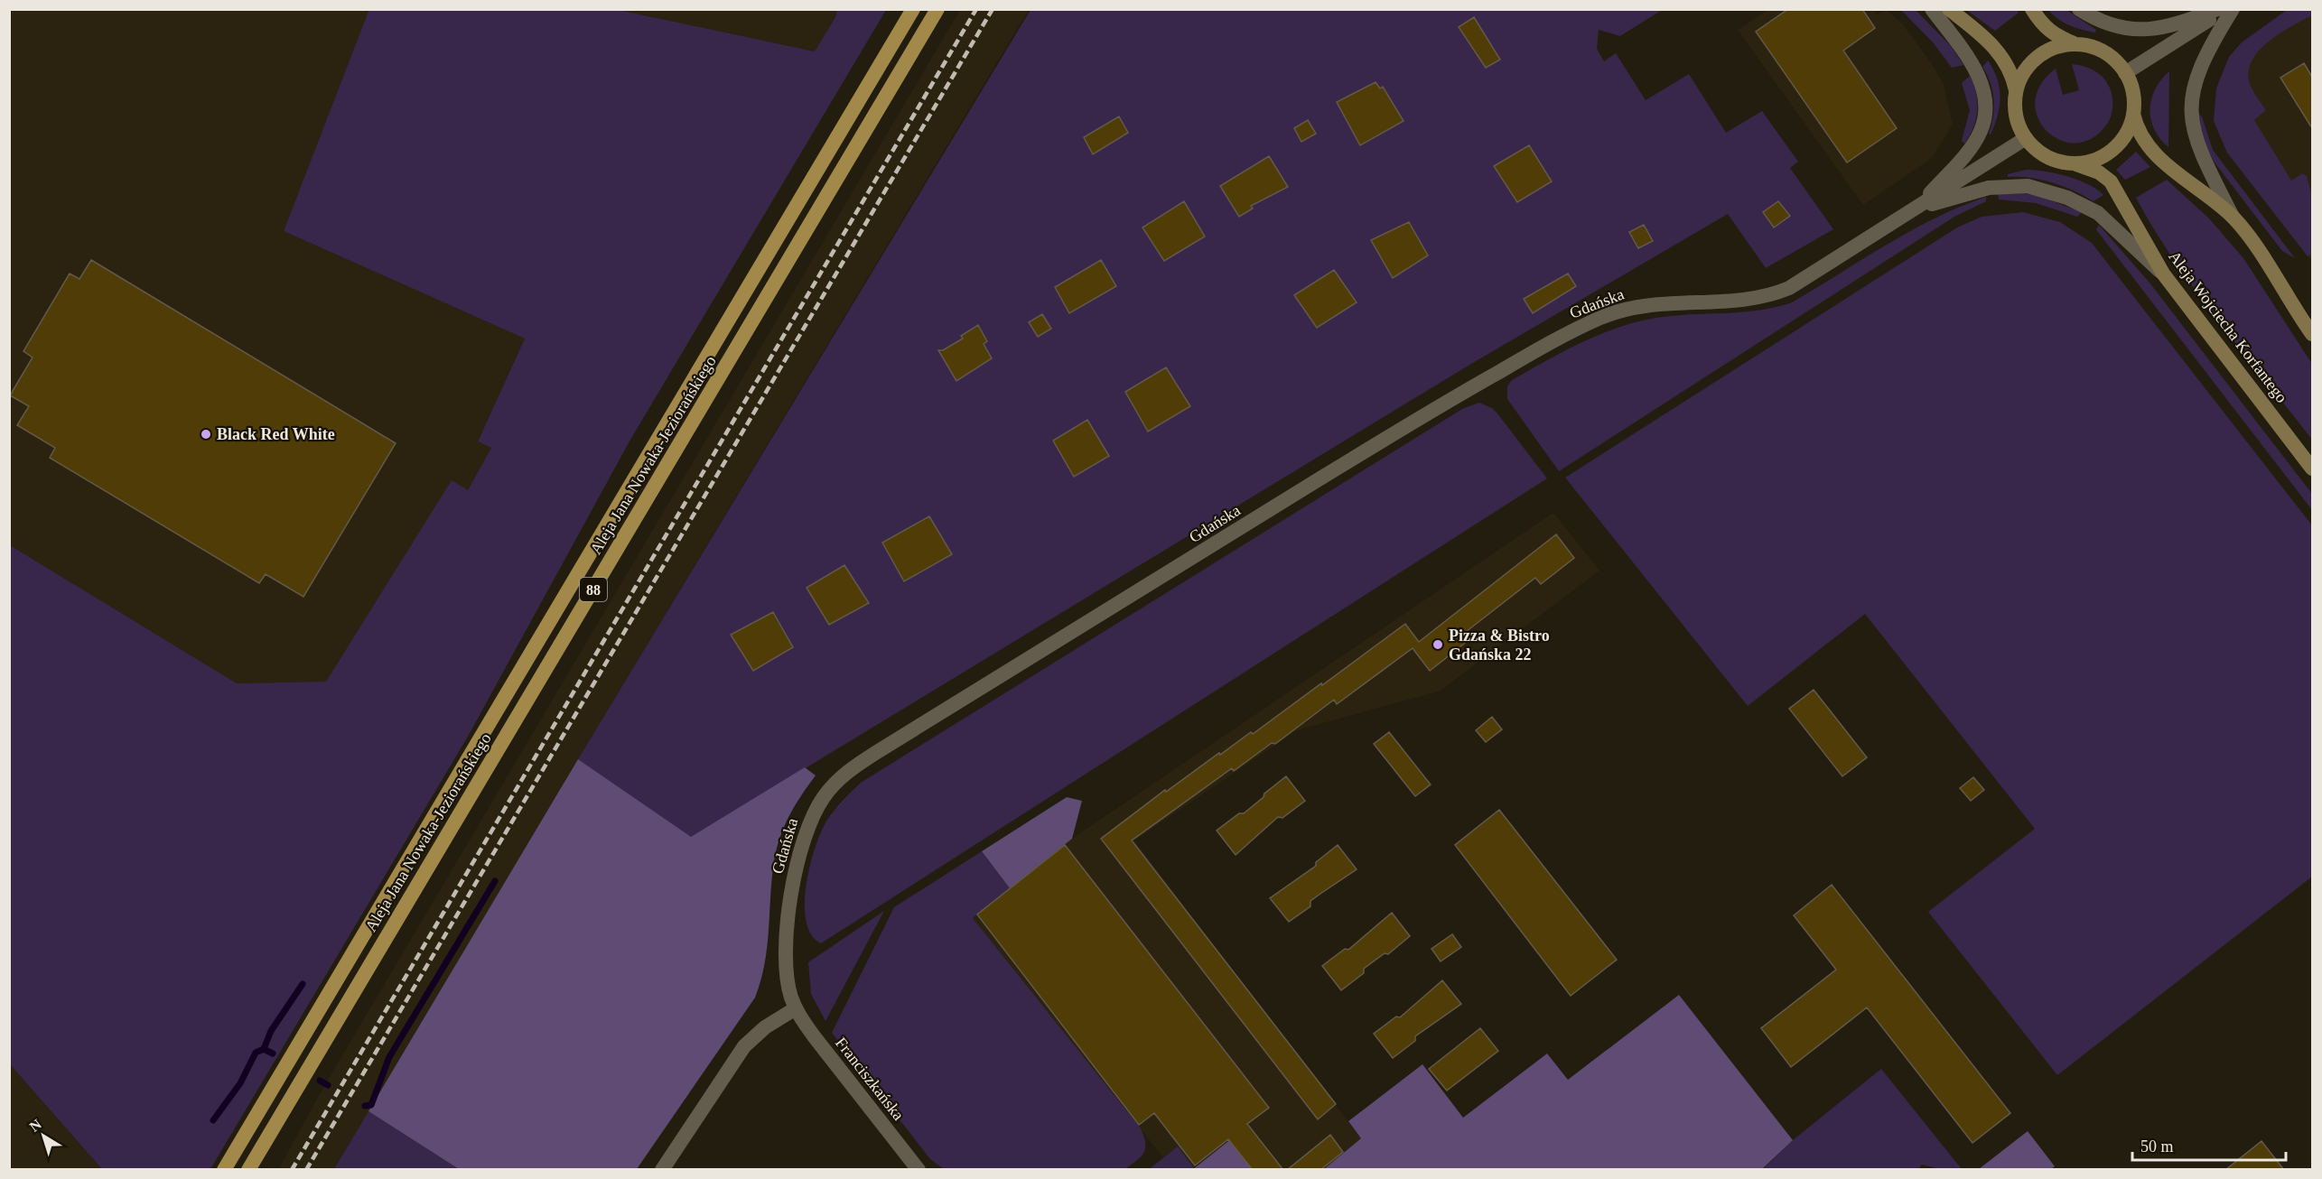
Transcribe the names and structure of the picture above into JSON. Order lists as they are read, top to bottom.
{
  "streets": {
    "main road": ["Aleja Wojciecha Korfantego", "Aleja Jana Nowaka-Jeziorańskiego", "88"],
    "street": ["Gdańska", "Franciszkańska"]
  },
  "crossings": [
    ["Gdańska", "Aleja Wojciecha Korfantego"],
    ["Gdańska", "Franciszkańska"]
  ],
  "places": ["Black Red White", "Pizza & Bistro Gdańska 22"],
  "scale_bar": "50 m",
  "north": "top left"
}
